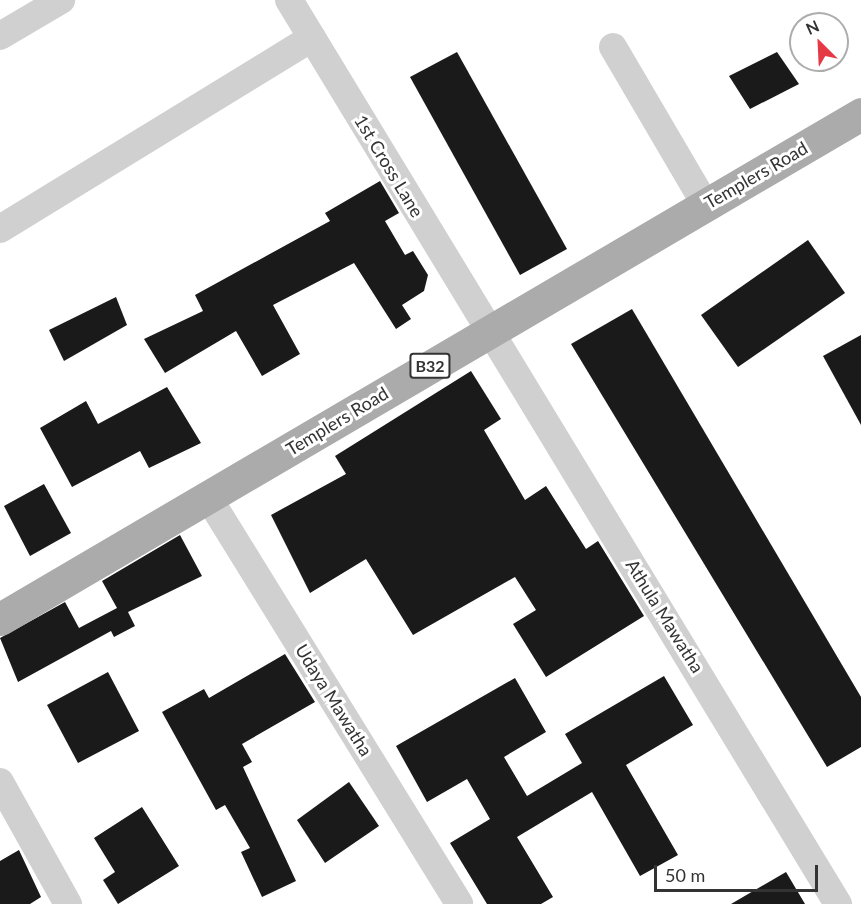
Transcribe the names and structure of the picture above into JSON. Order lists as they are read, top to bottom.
{
  "streets": {
    "main road": ["Templers Road", "B32"],
    "street": ["1st Cross Lane", "Athula Mawatha", "Udaya Mawatha"]
  },
  "crossings": [
    ["1st Cross Lane", "Templers Road"],
    ["1st Cross Lane", "Athula Mawatha"],
    ["Templers Road", "Athula Mawatha"],
    ["Templers Road", "Udaya Mawatha"]
  ],
  "scale_bar": "50 m",
  "north": "top left"
}
